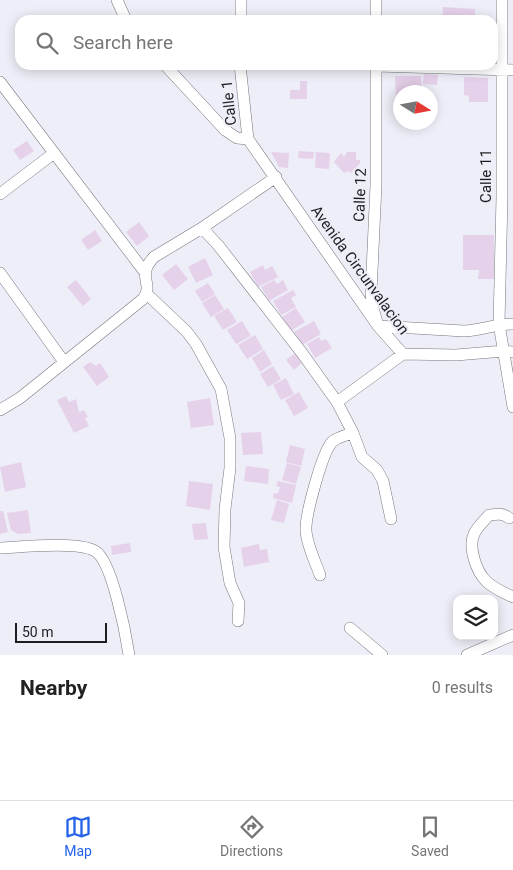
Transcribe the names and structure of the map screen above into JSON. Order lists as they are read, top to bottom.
{
  "streets": {
    "street": [
      "Calle 1",
      "Calle 11",
      "Calle 12",
      "Avenida Circunvalacion"
    ]
  },
  "crossings": [
    ["Calle 1", "Avenida Circunvalacion"],
    ["Calle 11", "Avenida Circunvalacion"],
    ["Calle 12", "Avenida Circunvalacion"]
  ],
  "scale_bar": "50 m",
  "north": "right",
  "page": {
    "search": "Search here",
    "scale": "50 m",
    "heading": ["Nearby", "0 results"],
    "nav": ["Map", "Directions", "Saved"]
  }
}
